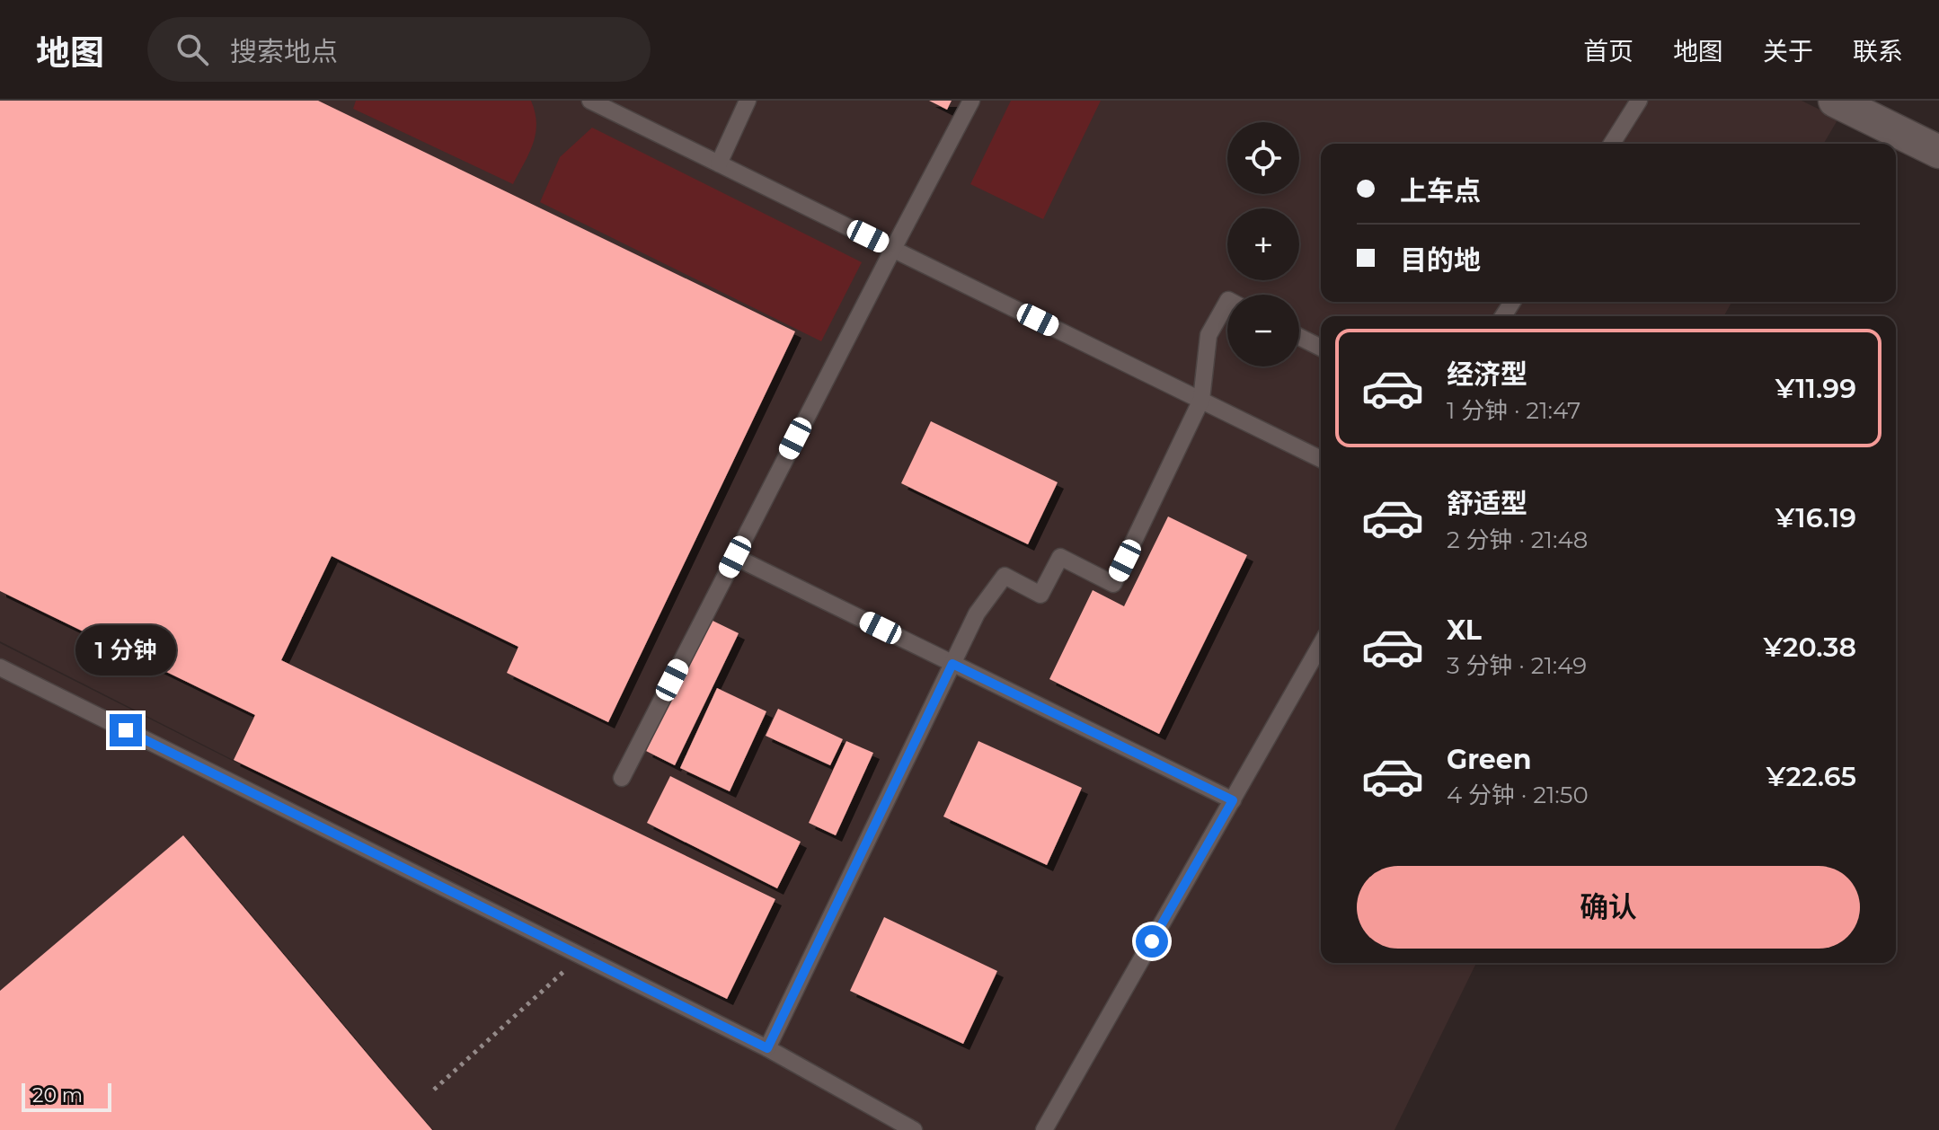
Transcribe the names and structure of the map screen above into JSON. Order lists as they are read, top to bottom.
{
  "scale_bar": "20 m",
  "page": {
    "header": "地图",
    "search": "搜索地点",
    "nav": [
      "首页",
      "地图",
      "关于",
      "联系"
    ],
    "map_buttons": ["+", "−"],
    "banner": ["上车点", "目的地"],
    "list": [
      {
        "name": "经济型",
        "note": "1 分钟 · 21:47",
        "value": "¥11.99"
      },
      {
        "name": "舒适型",
        "note": "2 分钟 · 21:48",
        "value": "¥16.19"
      },
      {
        "name": "XL",
        "note": "3 分钟 · 21:49",
        "value": "¥20.38"
      },
      {
        "name": "Green",
        "note": "4 分钟 · 21:50",
        "value": "¥22.65"
      }
    ],
    "bubble": "1 分钟",
    "buttons": "确认",
    "scale": "20 m"
  }
}
